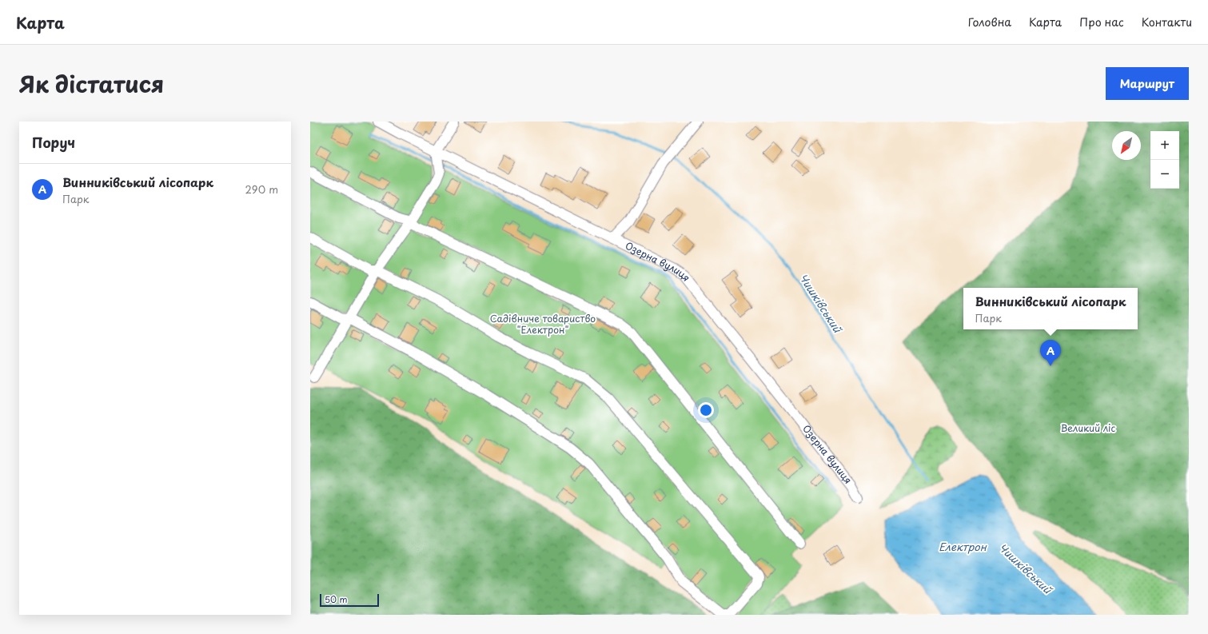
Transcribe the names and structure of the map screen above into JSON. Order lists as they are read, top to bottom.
{
  "streets": {
    "street": ["Озерна вулиця"]
  },
  "water": ["Чишківський", "Електрон"],
  "parks": ["Садівниче товариство \"Електрон\"", "Великий ліс"],
  "scale_bar": "50 m",
  "north": "bottom left",
  "page": {
    "header": "Карта",
    "nav": [
      "Головна",
      "Карта",
      "Про нас",
      "Контакти"
    ],
    "title": "Як дістатися",
    "buttons": "Маршрут",
    "heading": "Поруч",
    "map_buttons": ["+", "−"],
    "list": [
      {
        "mark": "A",
        "name": "Винниківський лісопарк",
        "note": "Парк",
        "value": "290 m"
      }
    ],
    "popup": ["Винниківський лісопарк", "Парк"],
    "pins": "A",
    "scale": "50 m"
  }
}
